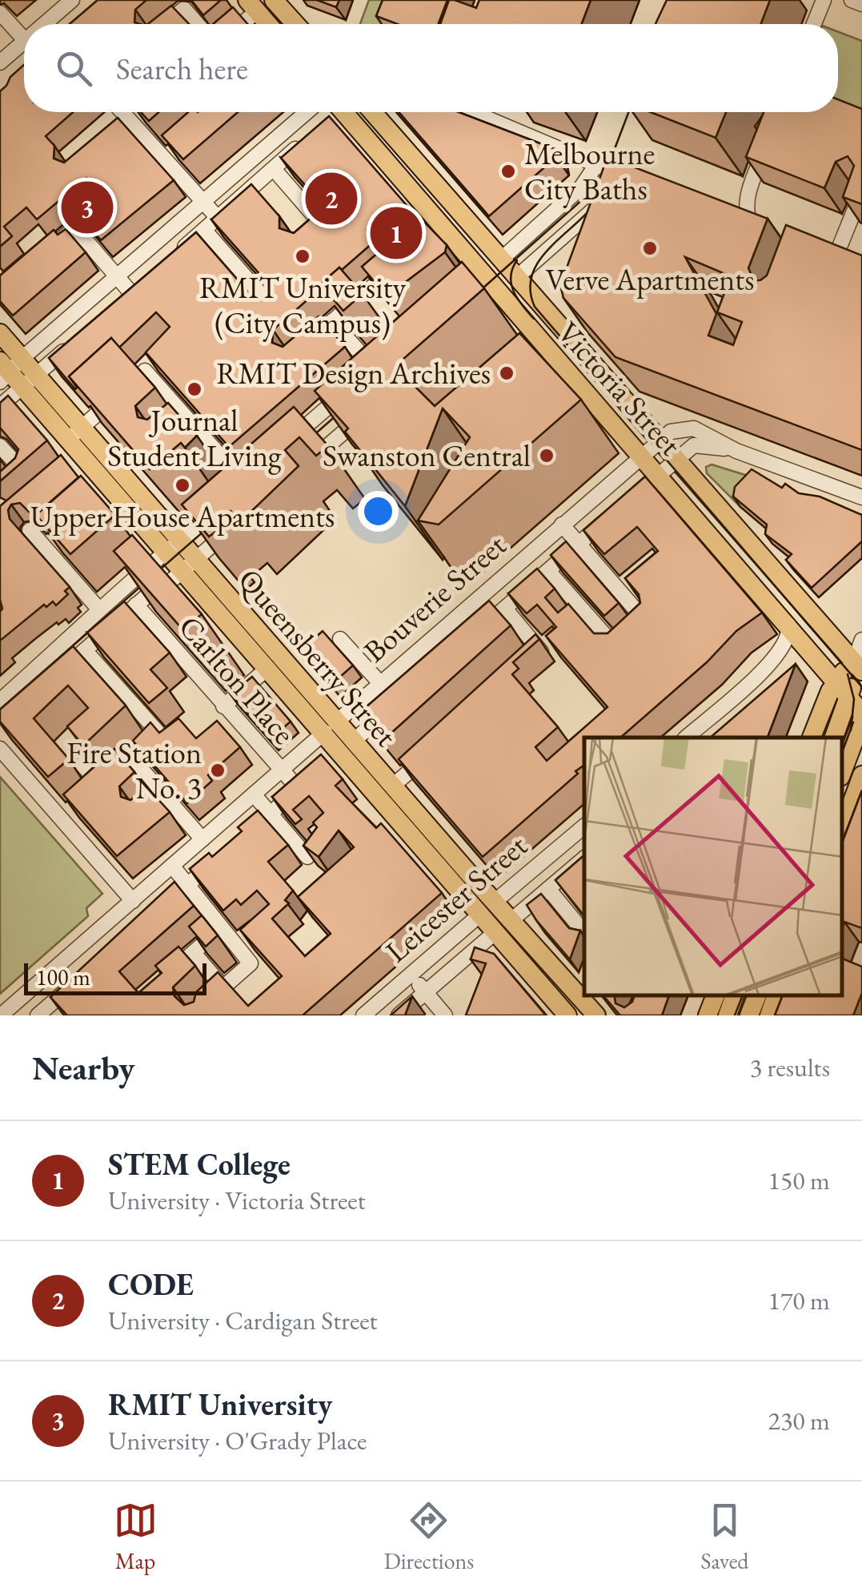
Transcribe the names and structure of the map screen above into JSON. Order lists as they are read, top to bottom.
{
  "streets": {
    "main road": ["Victoria Street", "Queensberry Street", "Leicester Street"],
    "street": ["Bouverie Street", "Carlton Place"]
  },
  "crossings": [
    ["Victoria Street", "Bouverie Street"],
    ["Bouverie Street", "Queensberry Street"],
    ["Bouverie Street", "Carlton Place"],
    ["Queensberry Street", "Leicester Street"]
  ],
  "places": [
    "Melbourne City Baths",
    "Verve Apartments",
    "RMIT University (City Campus)",
    "RMIT Design Archives",
    "Journal Student Living",
    "Swanston Central",
    "Upper House Apartments",
    "Fire Station No. 3"
  ],
  "scale_bar": "100 m",
  "page": {
    "search": "Search here",
    "pins": ["2", "3", "1"],
    "scale": "100 m",
    "heading": ["Nearby", "3 results"],
    "list": [
      {
        "mark": "1",
        "name": "STEM College",
        "note": "University · Victoria Street",
        "value": "150 m"
      },
      {
        "mark": "2",
        "name": "CODE",
        "note": "University · Cardigan Street",
        "value": "170 m"
      },
      {
        "mark": "3",
        "name": "RMIT University",
        "note": "University · O'Grady Place",
        "value": "230 m"
      }
    ],
    "nav": ["Map", "Directions", "Saved"]
  }
}
